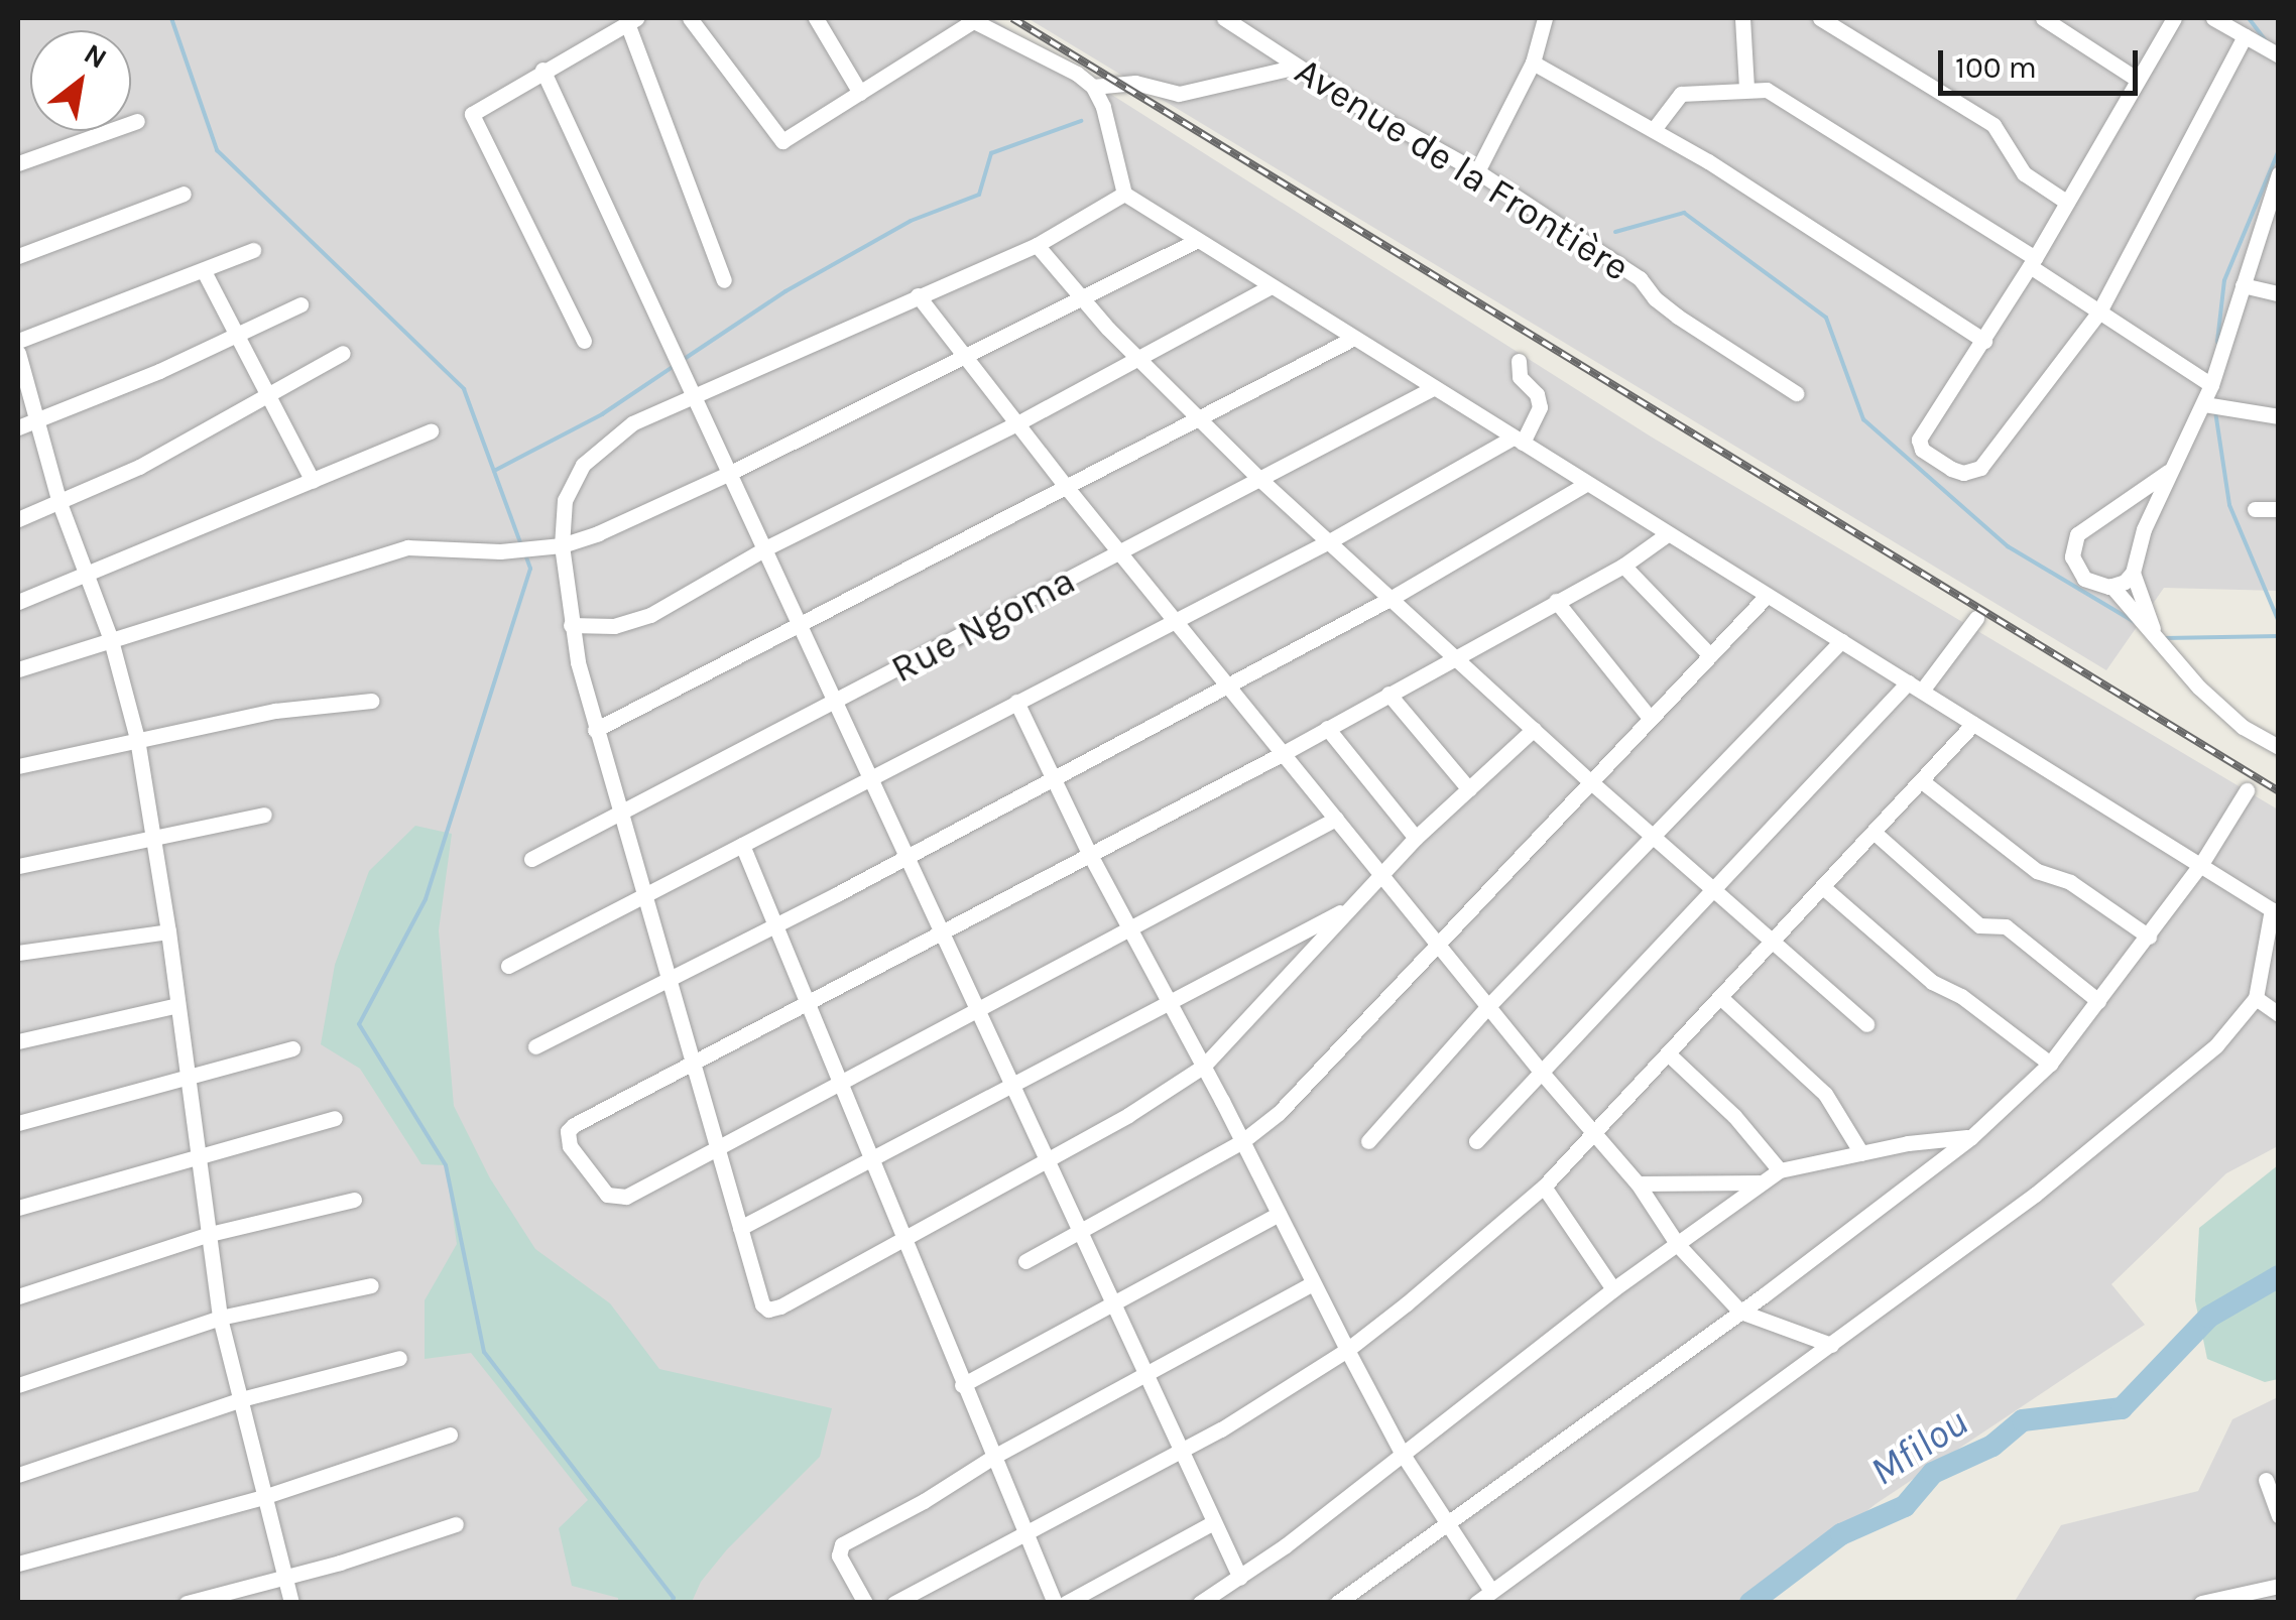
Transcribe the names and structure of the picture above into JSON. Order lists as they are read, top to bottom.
{
  "streets": {
    "street": ["Avenue de la Frontière", "Rue Ngoma"]
  },
  "water": ["Mfilou"],
  "scale_bar": "100 m",
  "north": "top right"
}
